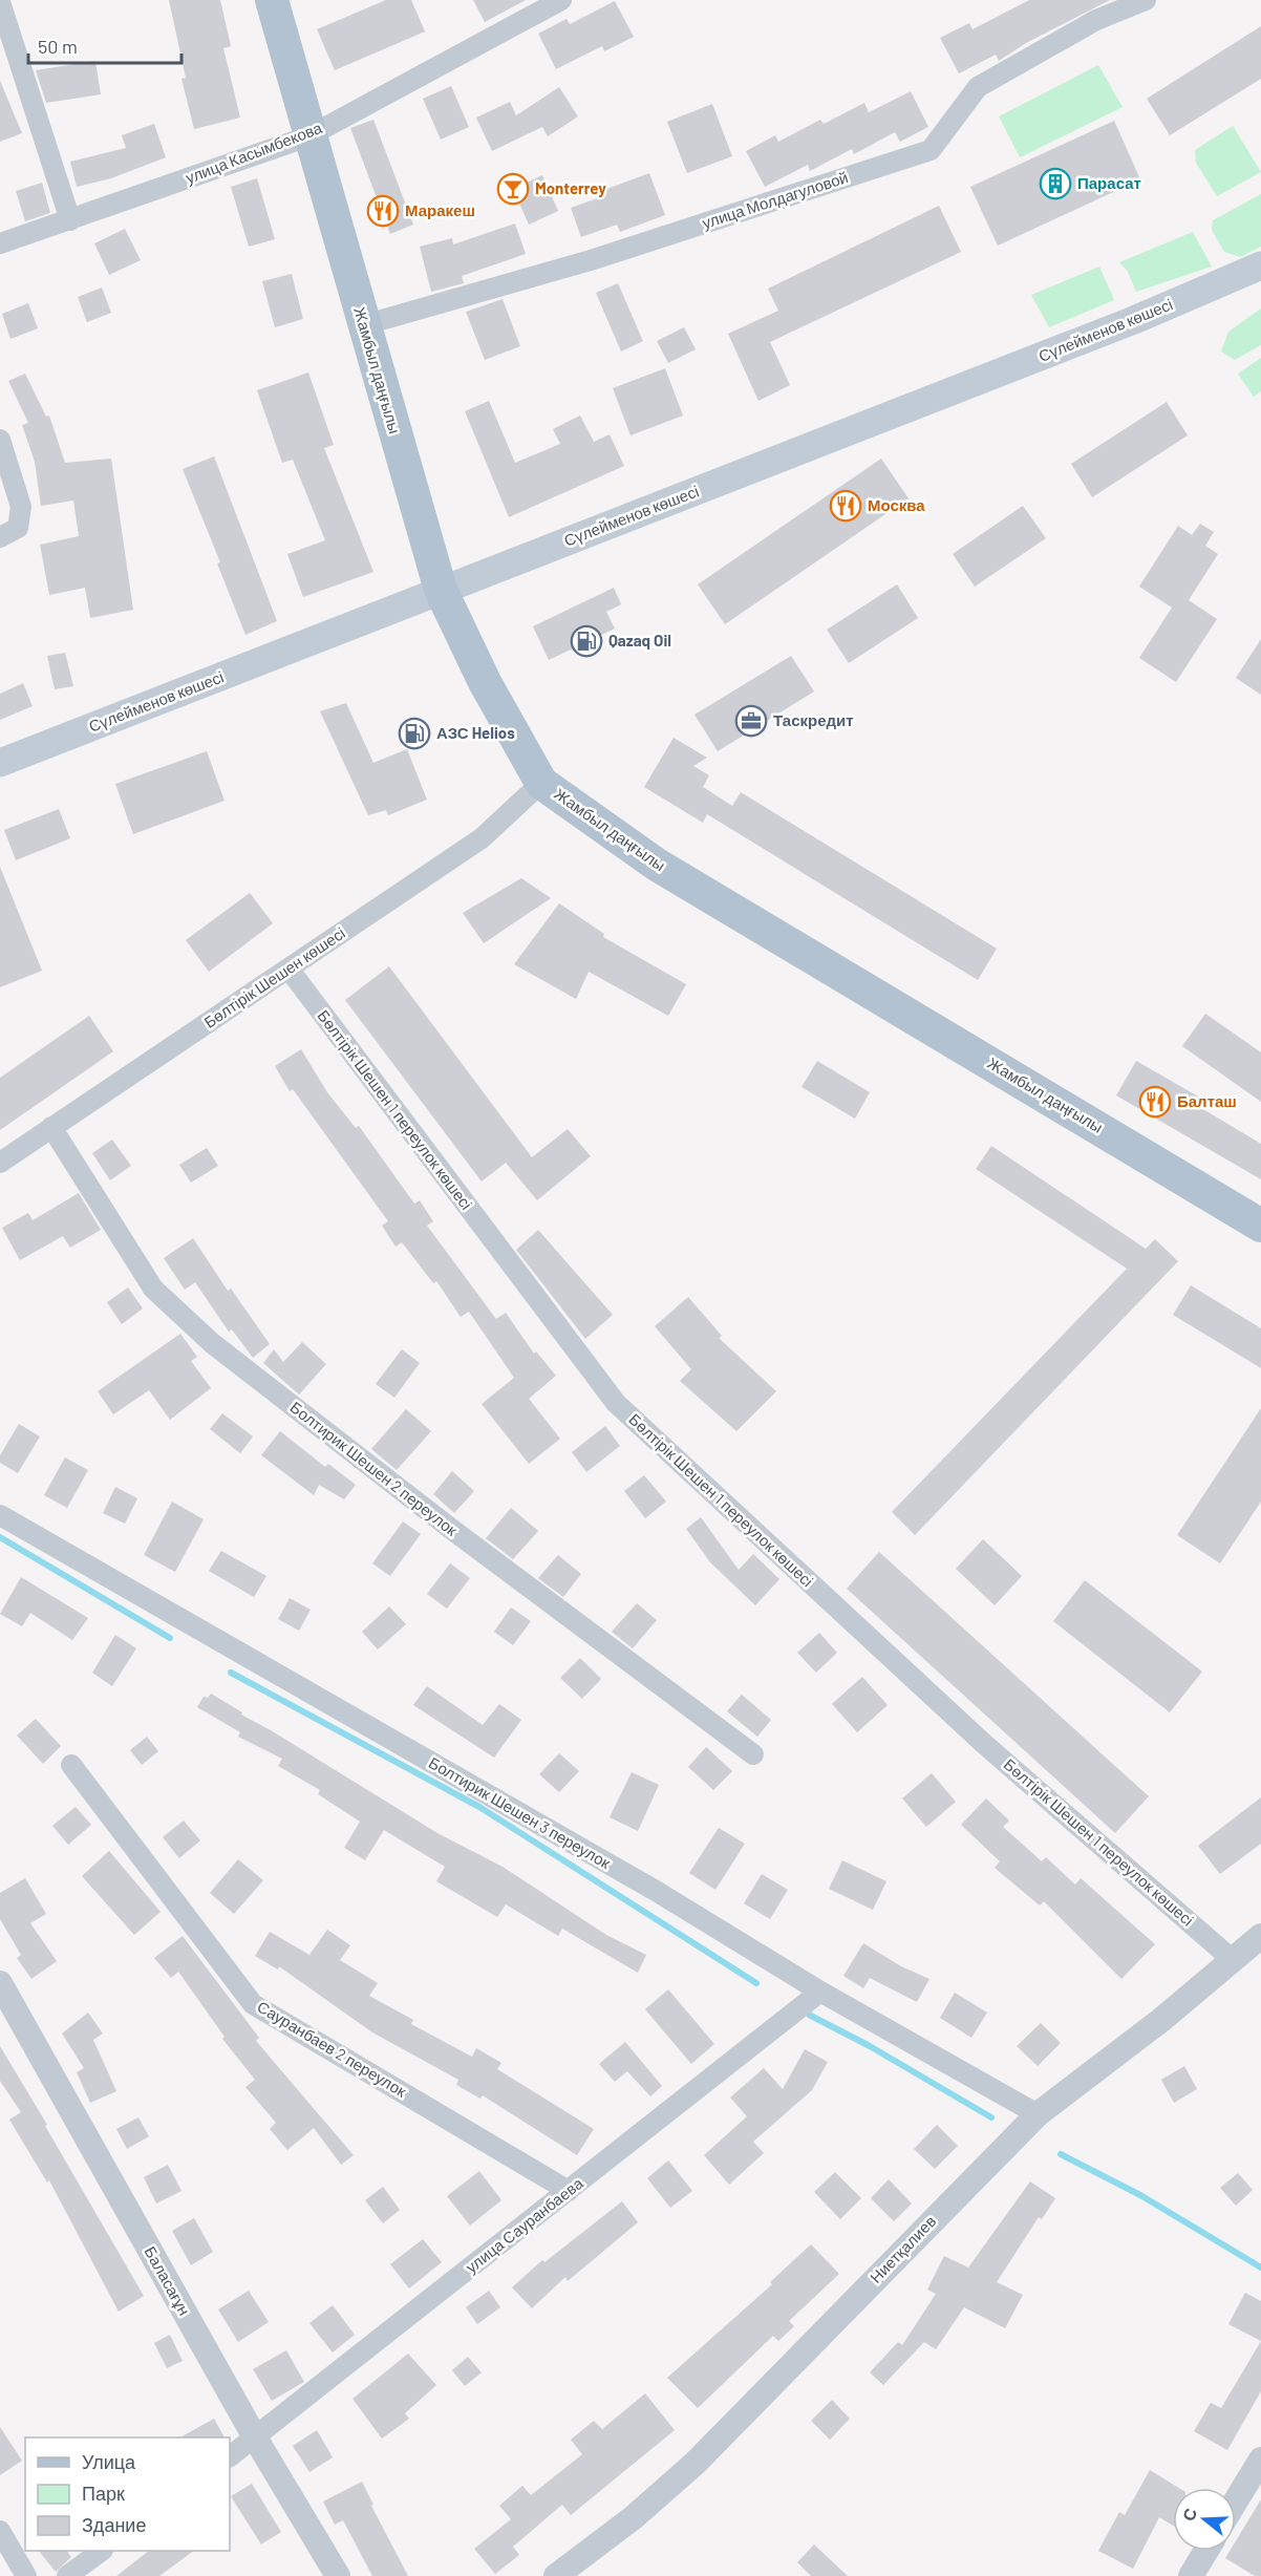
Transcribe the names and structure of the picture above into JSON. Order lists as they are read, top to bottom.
{
  "streets": {
    "main road": ["Сүлейменов көшесі", "Жамбыл даңғылы"],
    "street": [
      "улица Касымбекова",
      "улица Молдагуловой",
      "Бөлтірік Шешен көшесі",
      "Бөлтірік Шешен 1 переулок көшесі",
      "Болтирик Шешен 2 переулок",
      "Болтирик Шешен 3 переулок",
      "Сауранбаев 2 переулок",
      "улица Сауранбаева",
      "Ниетқалиев",
      "Баласағұн"
    ]
  },
  "crossings": [
    ["улица Касымбекова", "Жамбыл даңғылы"],
    ["улица Молдагуловой", "Жамбыл даңғылы"],
    ["Сүлейменов көшесі", "Жамбыл даңғылы"],
    ["Жамбыл даңғылы", "Бөлтірік Шешен көшесі"],
    ["Бөлтірік Шешен көшесі", "Бөлтірік Шешен 1 переулок көшесі"],
    ["Бөлтірік Шешен көшесі", "Болтирик Шешен 2 переулок"],
    ["Бөлтірік Шешен 1 переулок көшесі", "Ниетқалиев"],
    ["Болтирик Шешен 3 переулок", "улица Сауранбаева"],
    ["Болтирик Шешен 3 переулок", "Ниетқалиев"],
    ["Сауранбаев 2 переулок", "улица Сауранбаева"],
    ["улица Сауранбаева", "Баласағұн"]
  ],
  "places": {
    "building": ["Парасат"],
    "bar": ["Monterrey"],
    "restaurant": ["Маракеш", "Москва", "Балташ"],
    "fuel station": ["Qazaq Oil", "АЗС Helios"],
    "office": ["Таскредит"]
  },
  "legend": ["Улица", "Парк", "Здание"],
  "scale_bar": "50 m",
  "north": "left"
}
